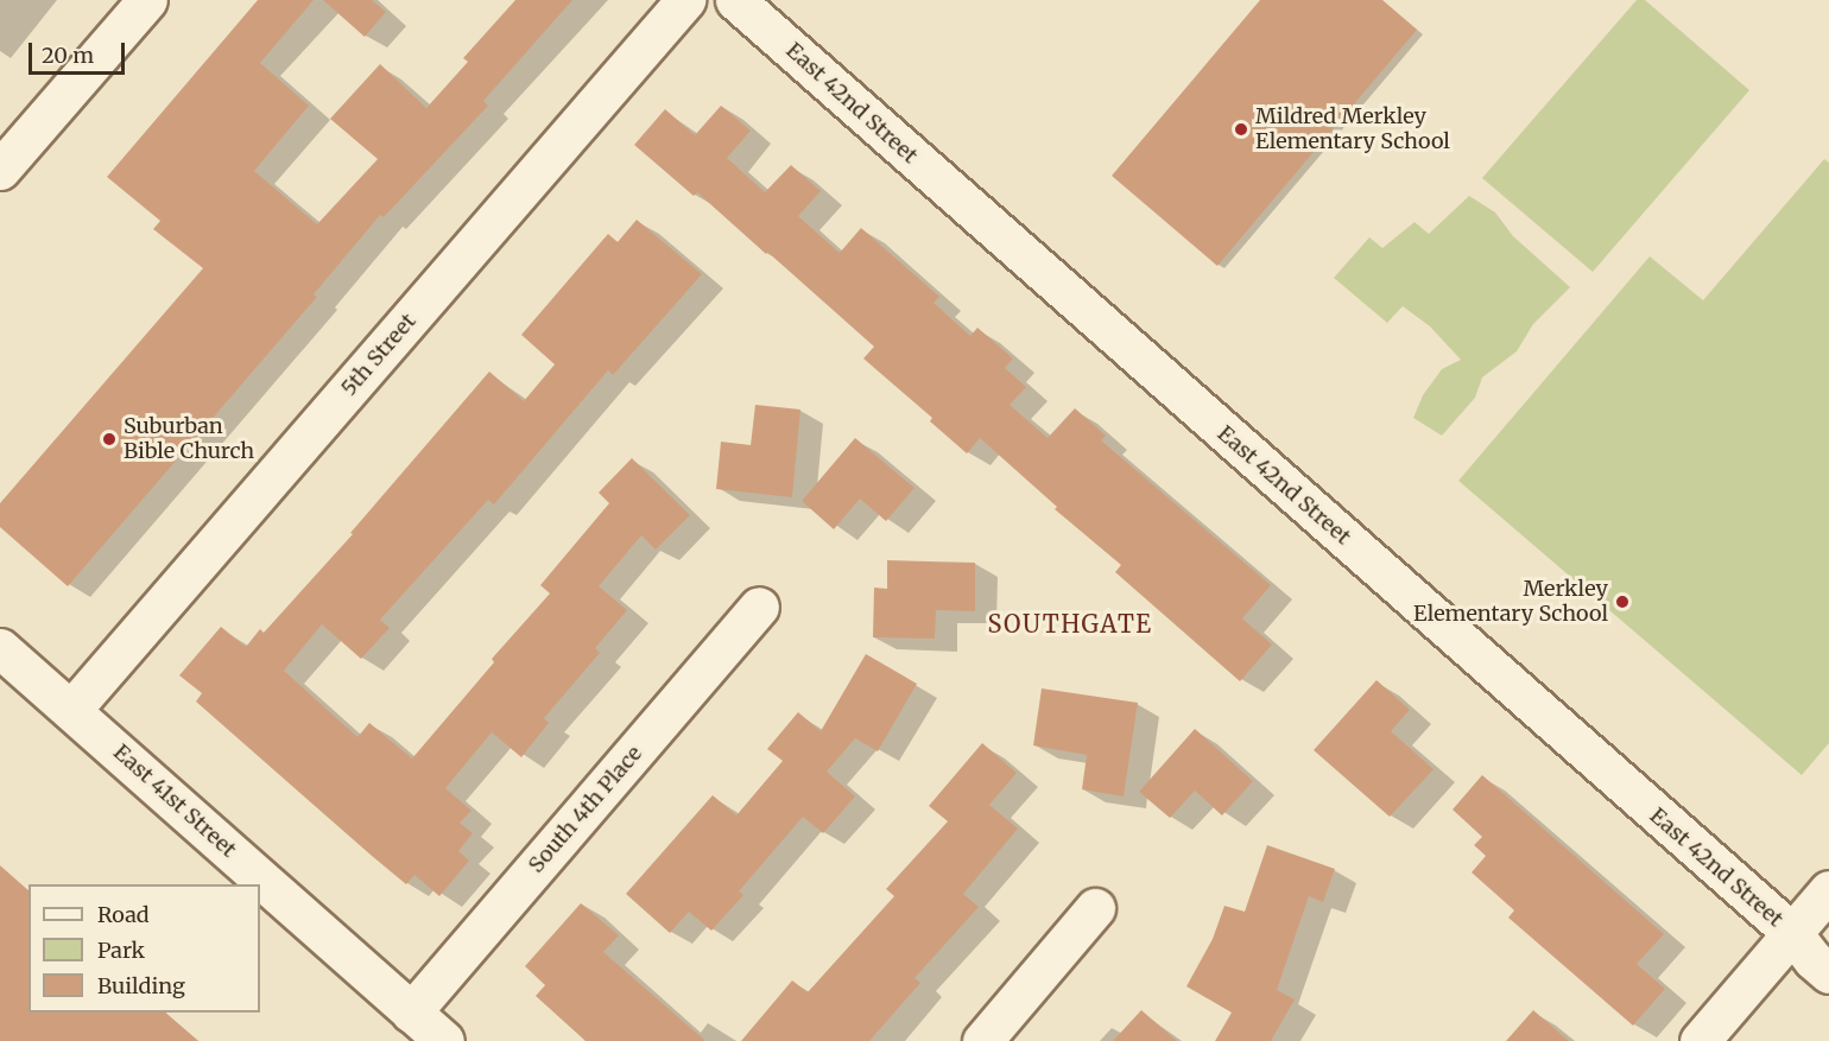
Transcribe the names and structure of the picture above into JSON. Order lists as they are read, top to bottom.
{
  "streets": {
    "street": [
      "East 42nd Street",
      "5th Street",
      "East 41st Street",
      "South 4th Place"
    ]
  },
  "crossings": [
    ["5th Street", "East 41st Street"],
    ["East 41st Street", "South 4th Place"]
  ],
  "districts": ["SOUTHGATE"],
  "places": ["Mildred Merkley Elementary School", "Suburban Bible Church", "Merkley Elementary School"],
  "legend": ["Road", "Park", "Building"],
  "scale_bar": "20 m"
}
